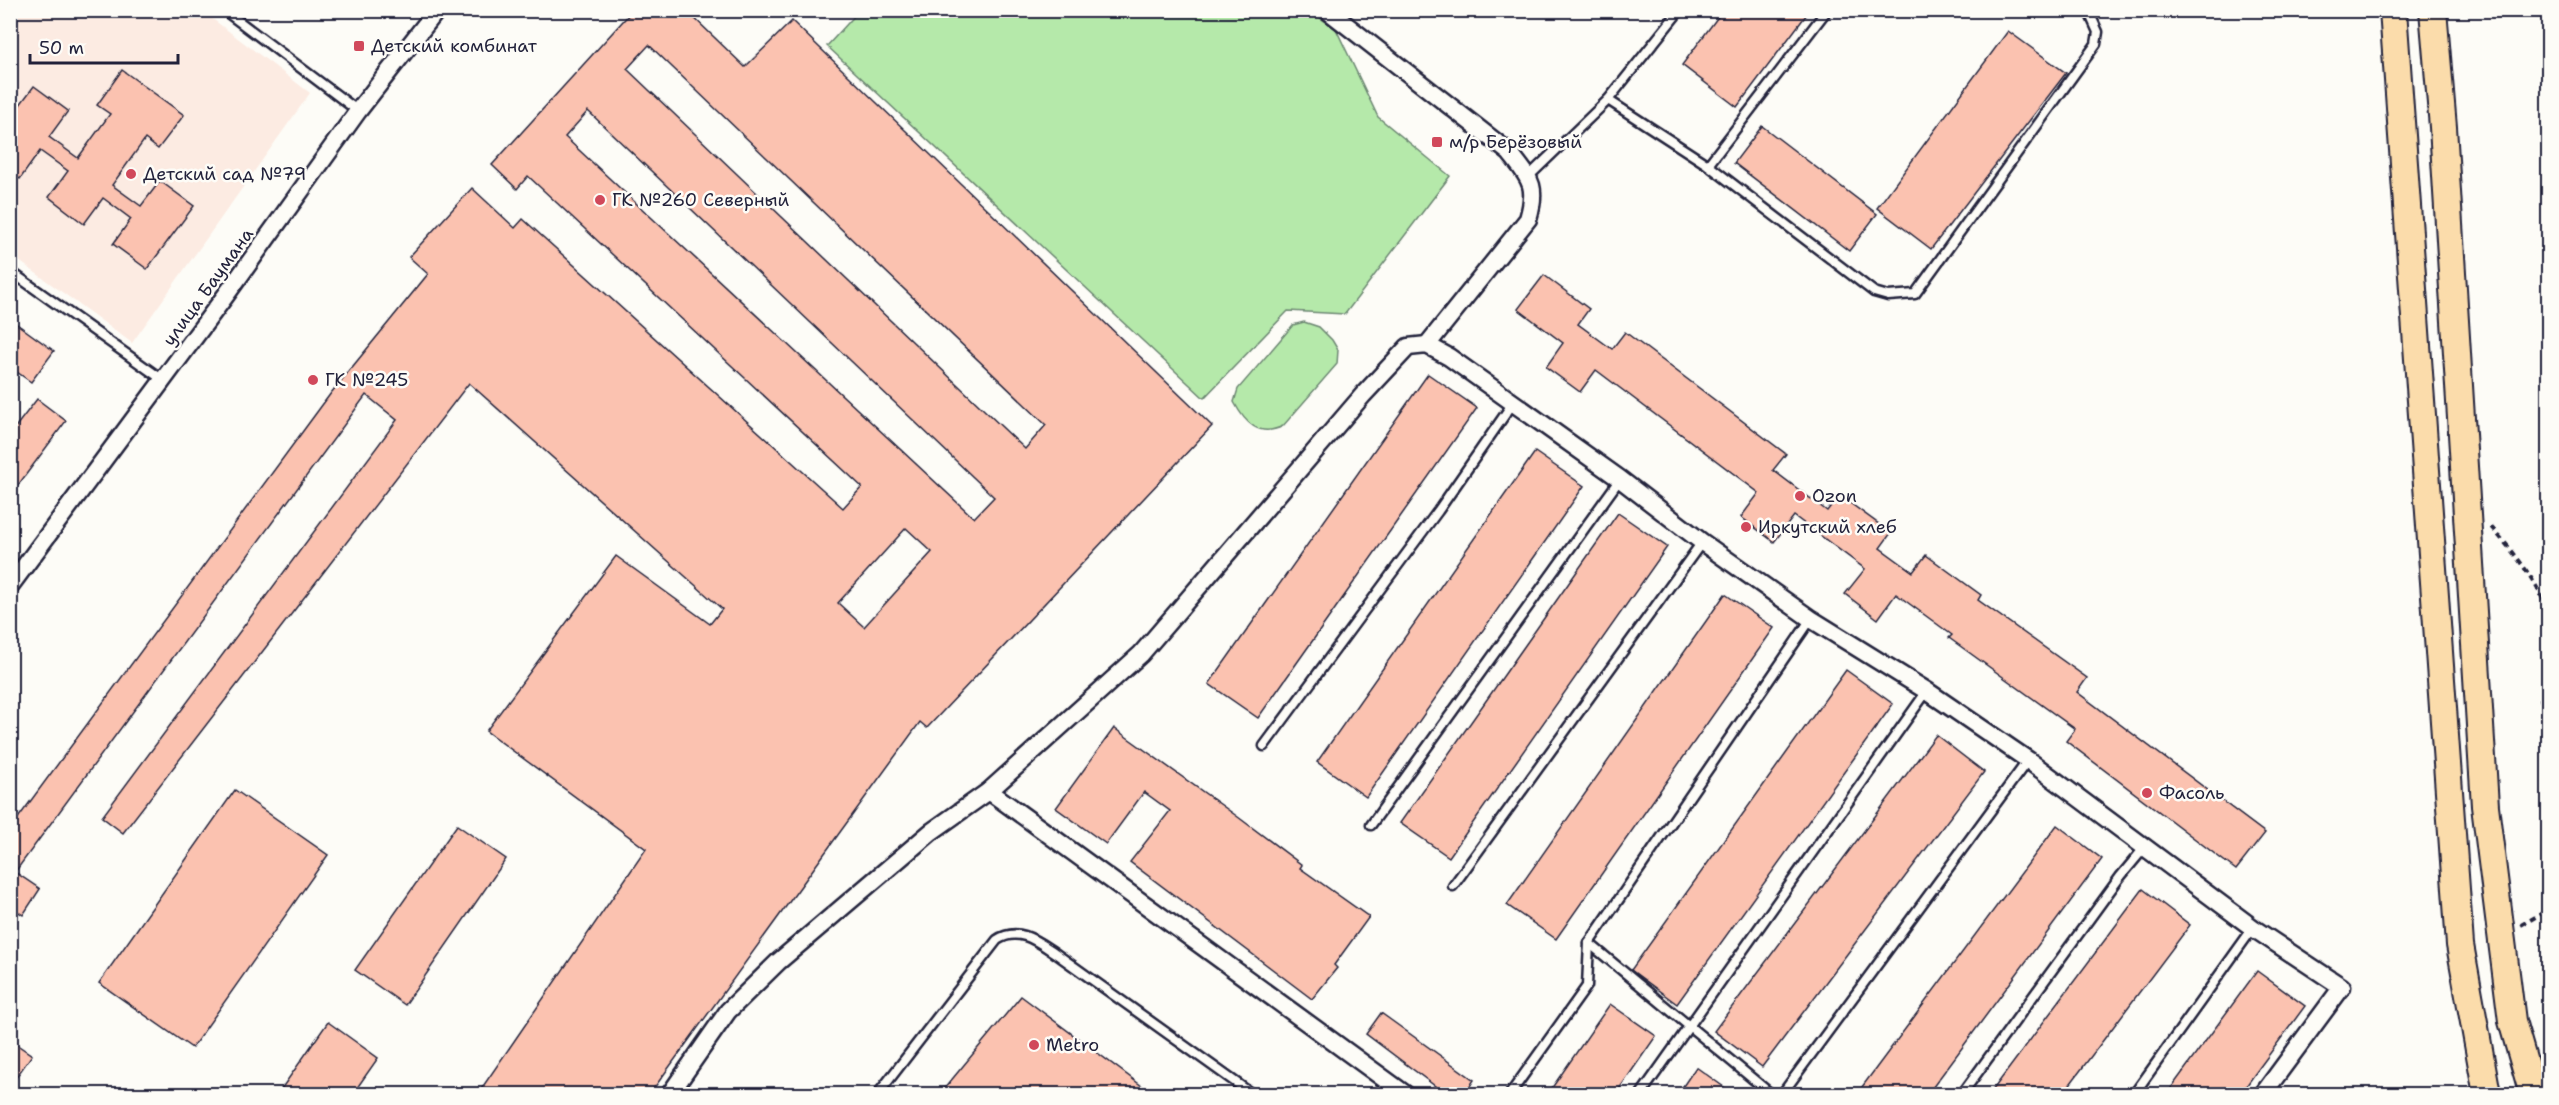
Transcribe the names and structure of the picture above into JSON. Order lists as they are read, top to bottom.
{
  "streets": {
    "street": ["улица Баумана"]
  },
  "places": {
    "transit": ["Детский комбинат", "м/р Берёзовый"],
    "other": [
      "Детский сад №79",
      "ГК №260 Северный",
      "ГК №245",
      "Ozon",
      "Иркутский хлеб",
      "Фасоль",
      "Metro"
    ]
  },
  "scale_bar": "50 m"
}
